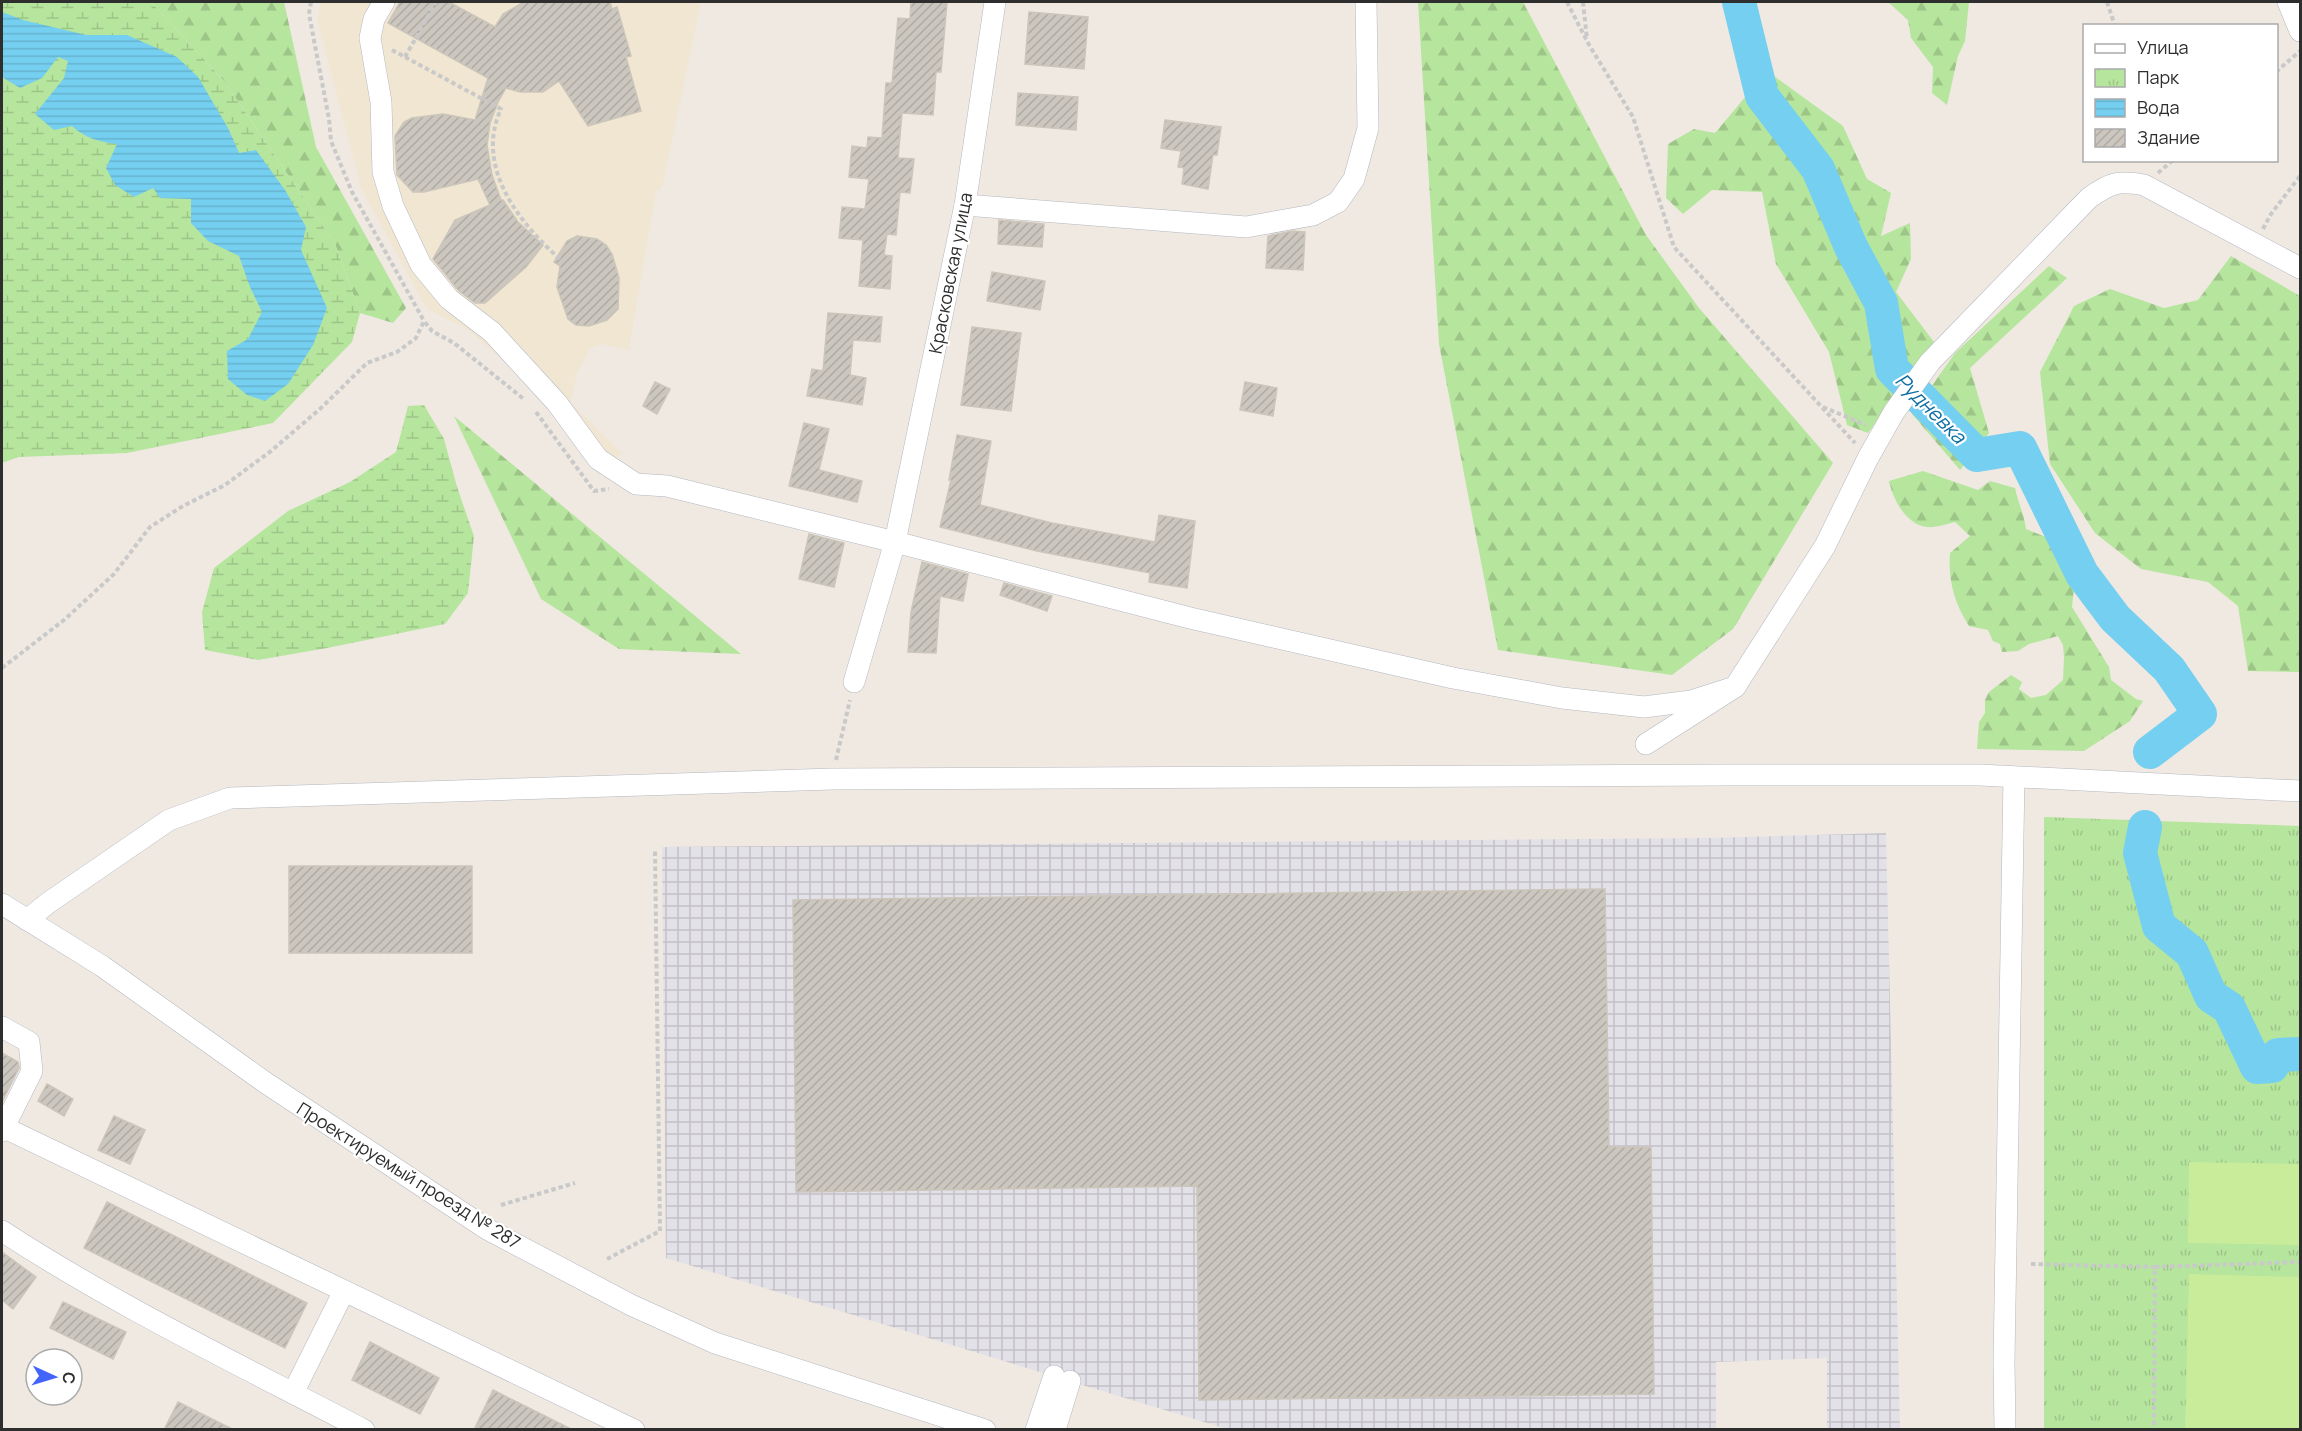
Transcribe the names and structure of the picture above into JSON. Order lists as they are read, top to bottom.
{
  "streets": {
    "street": ["Красковская улица", "Проектируемый проезд № 287"]
  },
  "water": ["Рудневка"],
  "legend": [
    "Улица",
    "Парк",
    "Вода",
    "Здание"
  ],
  "north": "right"
}
